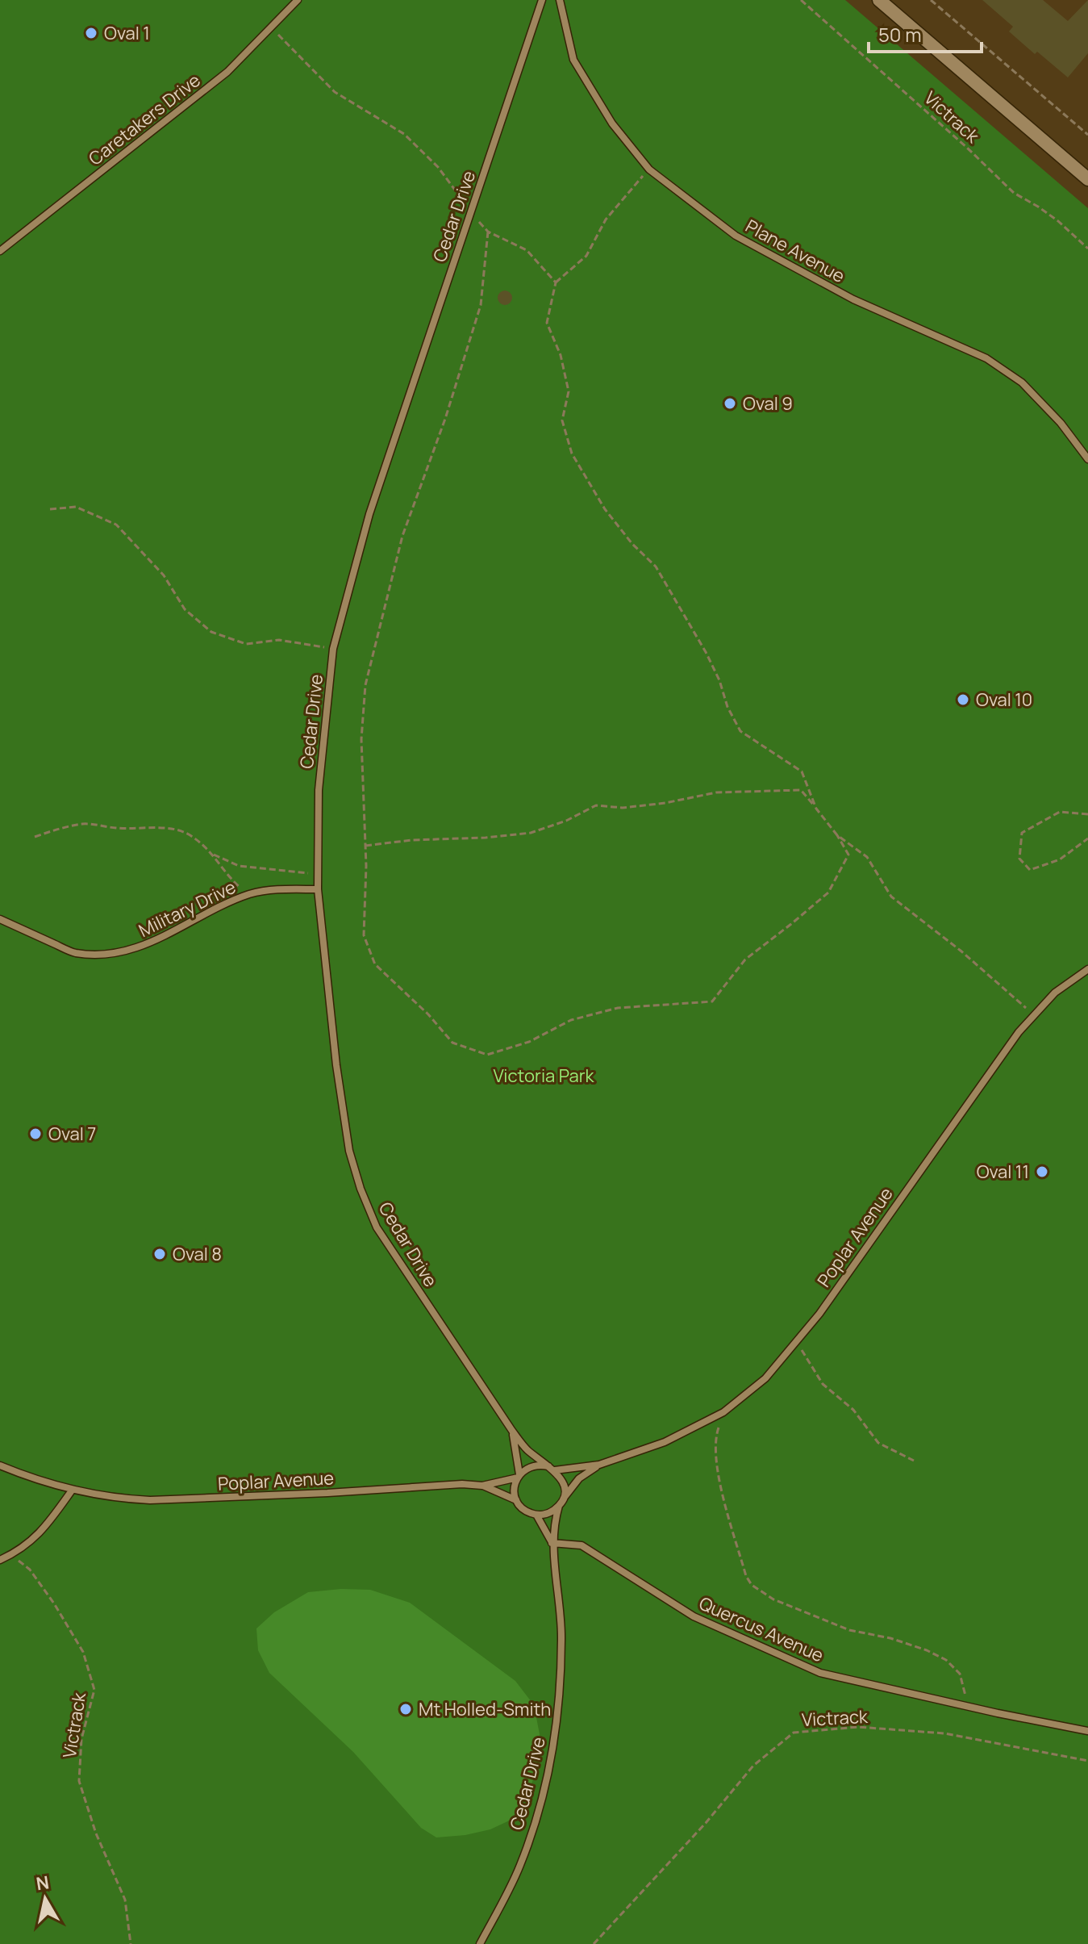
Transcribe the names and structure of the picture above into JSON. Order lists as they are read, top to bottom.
{
  "streets": {
    "street": [
      "Caretakers Drive",
      "Cedar Drive",
      "Plane Avenue",
      "Military Drive",
      "Poplar Avenue",
      "Quercus Avenue"
    ],
    "path": ["Victrack"]
  },
  "crossings": [
    ["Cedar Drive", "Military Drive"],
    ["Cedar Drive", "Poplar Avenue"],
    ["Cedar Drive", "Quercus Avenue"]
  ],
  "parks": ["Victoria Park"],
  "places": [
    "Oval 1",
    "Oval 9",
    "Oval 10",
    "Oval 7",
    "Oval 11",
    "Oval 8",
    "Mt Holled-Smith"
  ],
  "scale_bar": "50 m",
  "north": "top"
}
